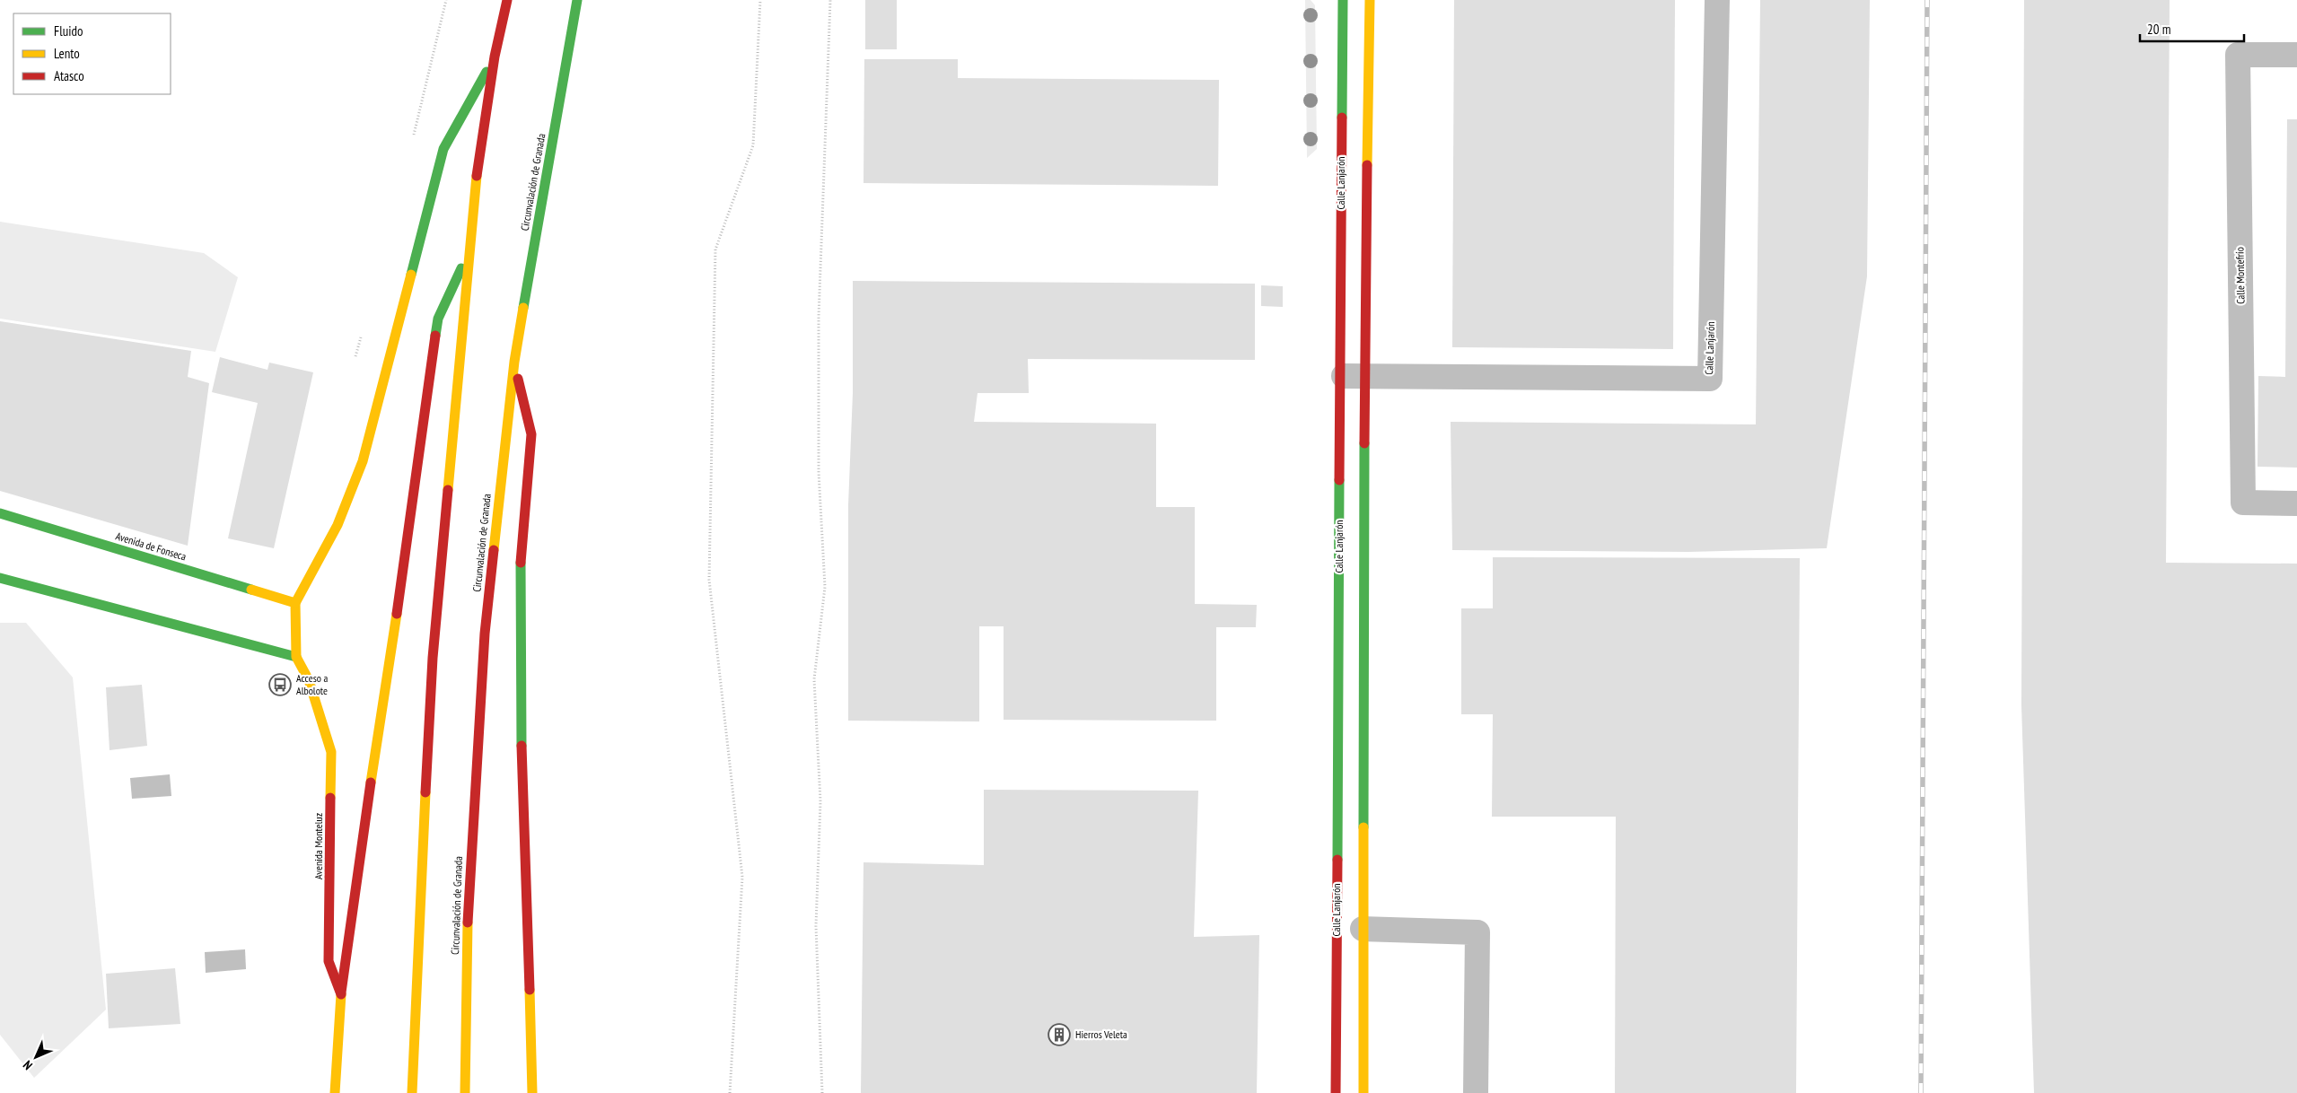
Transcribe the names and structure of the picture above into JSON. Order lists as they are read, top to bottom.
{
  "streets": {
    "main road": [
      "Circunvalación de Granada",
      "Calle Lanjarón",
      "Avenida de Fonseca",
      "Avenida Monteluz"
    ],
    "street": ["Calle Montefrío"]
  },
  "crossings": [
    ["Avenida de Fonseca", "Avenida Monteluz"]
  ],
  "places": {
    "bus stop": ["Acceso a Albolote"],
    "building": ["Hierros Veleta"]
  },
  "legend": ["Fluido", "Lento", "Atasco"],
  "scale_bar": "20 m",
  "north": "bottom left"
}
